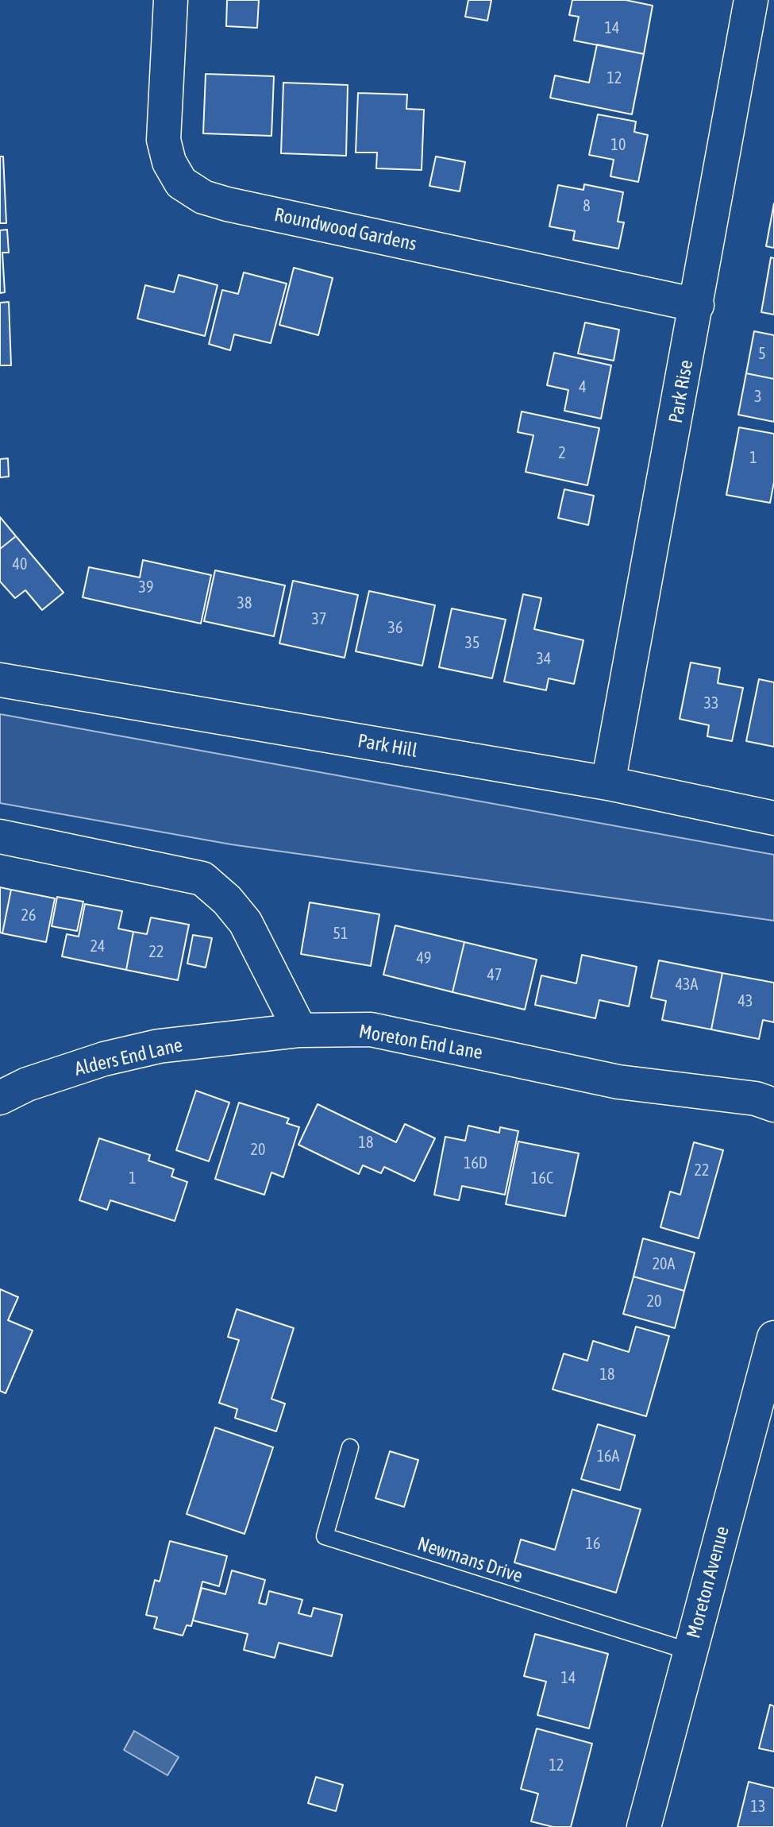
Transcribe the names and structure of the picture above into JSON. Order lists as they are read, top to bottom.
{
  "streets": {
    "street": [
      "Roundwood Gardens",
      "Park Rise",
      "Park Hill",
      "Moreton End Lane",
      "Alders End Lane",
      "Moreton Avenue"
    ],
    "lane": ["Newmans Drive"]
  },
  "crossings": [
    ["Roundwood Gardens", "Park Rise"],
    ["Park Rise", "Park Hill"],
    ["Moreton End Lane", "Alders End Lane"],
    ["Newmans Drive", "Moreton Avenue"]
  ],
  "house_numbers": [
    "14",
    "12",
    "10",
    "8",
    "5",
    "4",
    "3",
    "2",
    "1",
    "40",
    "39",
    "38",
    "37",
    "36",
    "35",
    "34",
    "33",
    "26",
    "51",
    "24",
    "22",
    "49",
    "47",
    "43A",
    "43",
    "18",
    "20",
    "16D",
    "22",
    "1",
    "16C",
    "20A",
    "20",
    "18",
    "16A",
    "16",
    "14",
    "12",
    "13"
  ]
}
